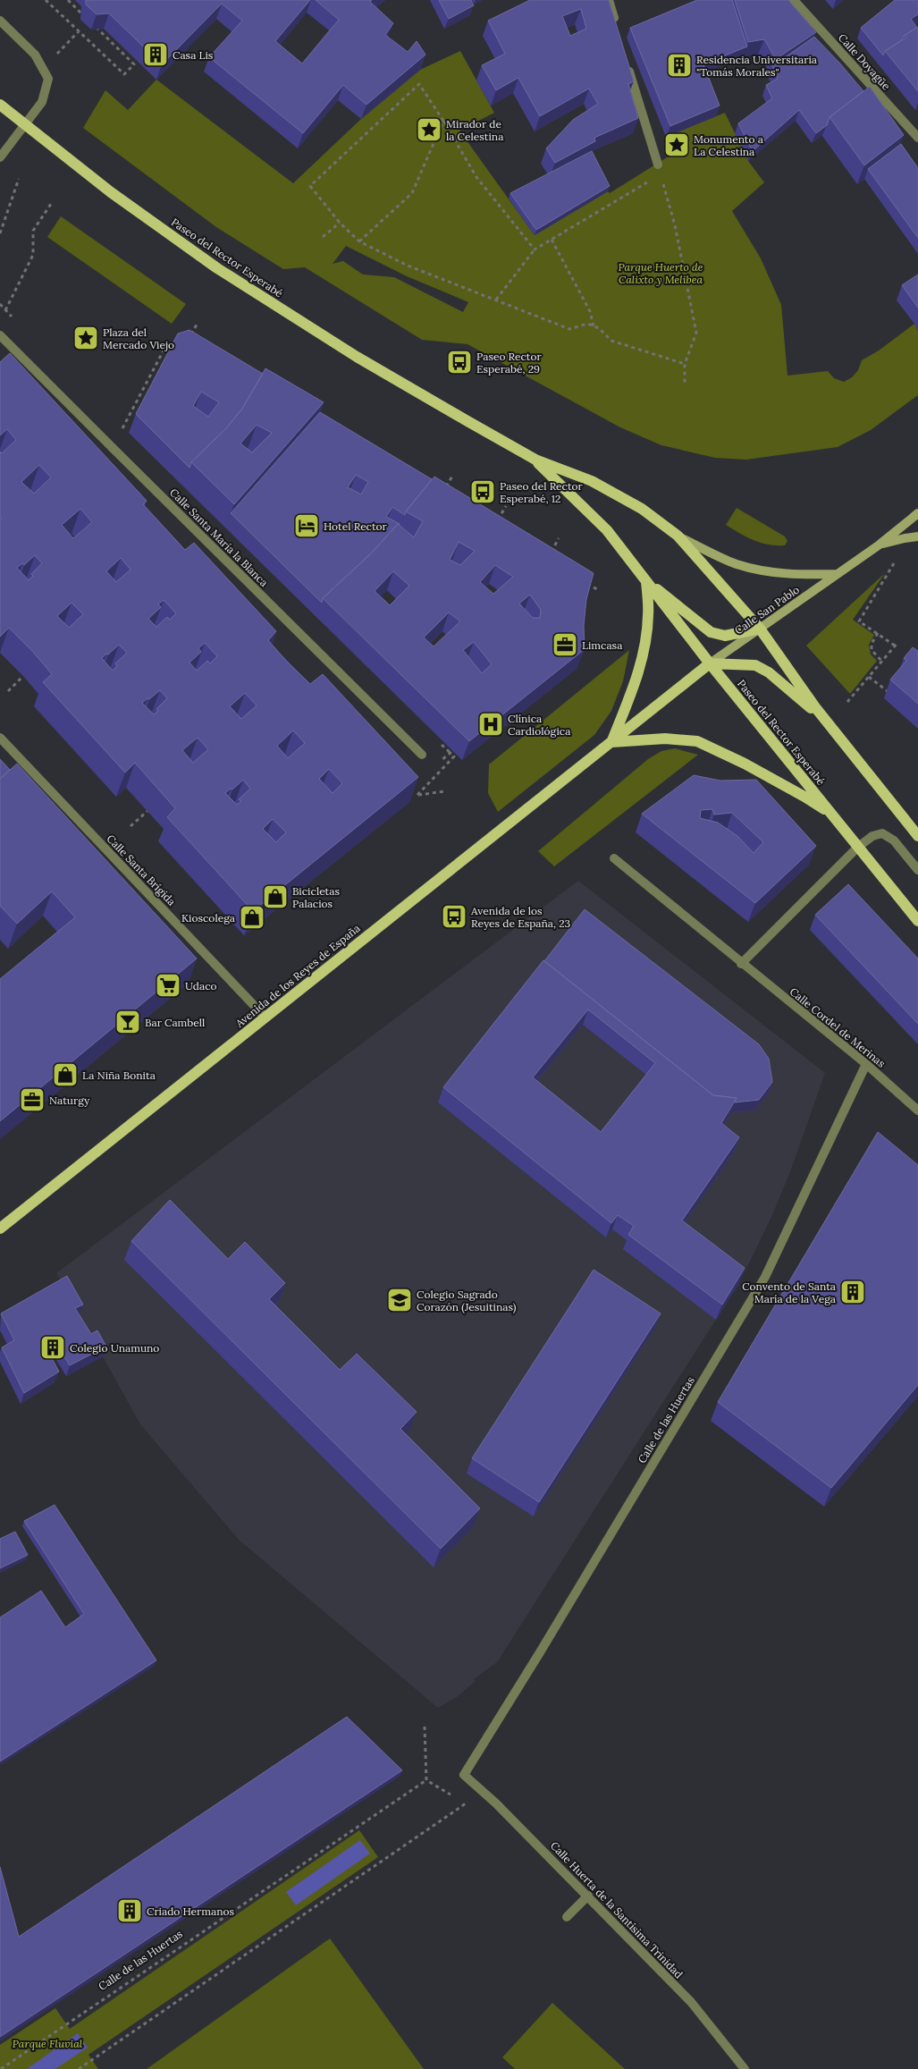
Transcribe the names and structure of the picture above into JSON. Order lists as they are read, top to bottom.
{
  "streets": {
    "main road": ["Paseo del Rector Esperabé", "Calle San Pablo", "Avenida de los Reyes de España"],
    "street": [
      "Calle Doyagüe",
      "Calle Santa María la Blanca",
      "Calle Santa Brígida",
      "Calle Cordel de Merinas",
      "Calle de las Huertas",
      "Calle Huerta de la Santísima Trinidad"
    ]
  },
  "crossings": [
    ["Paseo del Rector Esperabé", "Calle San Pablo"],
    ["Paseo del Rector Esperabé", "Avenida de los Reyes de España"],
    ["Calle San Pablo", "Avenida de los Reyes de España"],
    ["Calle Santa Brígida", "Avenida de los Reyes de España"],
    ["Calle Cordel de Merinas", "Calle de las Huertas"],
    ["Calle de las Huertas", "Calle Huerta de la Santísima Trinidad"]
  ],
  "parks": ["Parque Huerto de Calixto y Melibea", "Parque Fluvial"],
  "places": {
    "building": [
      "Casa Lis",
      "Residencia Universitaria \"Tomás Morales\"",
      "Convento de Santa María de la Vega",
      "Colegio Unamuno",
      "Criado Hermanos"
    ],
    "place": ["Mirador de la Celestina", "Monumento a La Celestina", "Plaza del Mercado Viejo"],
    "bus stop": ["Paseo Rector Esperabé, 29", "Paseo del Rector Esperabé, 12", "Avenida de los Reyes de España, 23"],
    "hotel": ["Hotel Rector"],
    "office": ["Limcasa", "Naturgy"],
    "hospital": ["Clínica Cardiológica"],
    "shop": ["Bicicletas Palacios", "Kioscolega", "La Niña Bonita"],
    "supermarket": ["Udaco"],
    "bar": ["Bar Cambell"],
    "school or university": ["Colegio Sagrado Corazón (Jesuitinas)"]
  }
}
